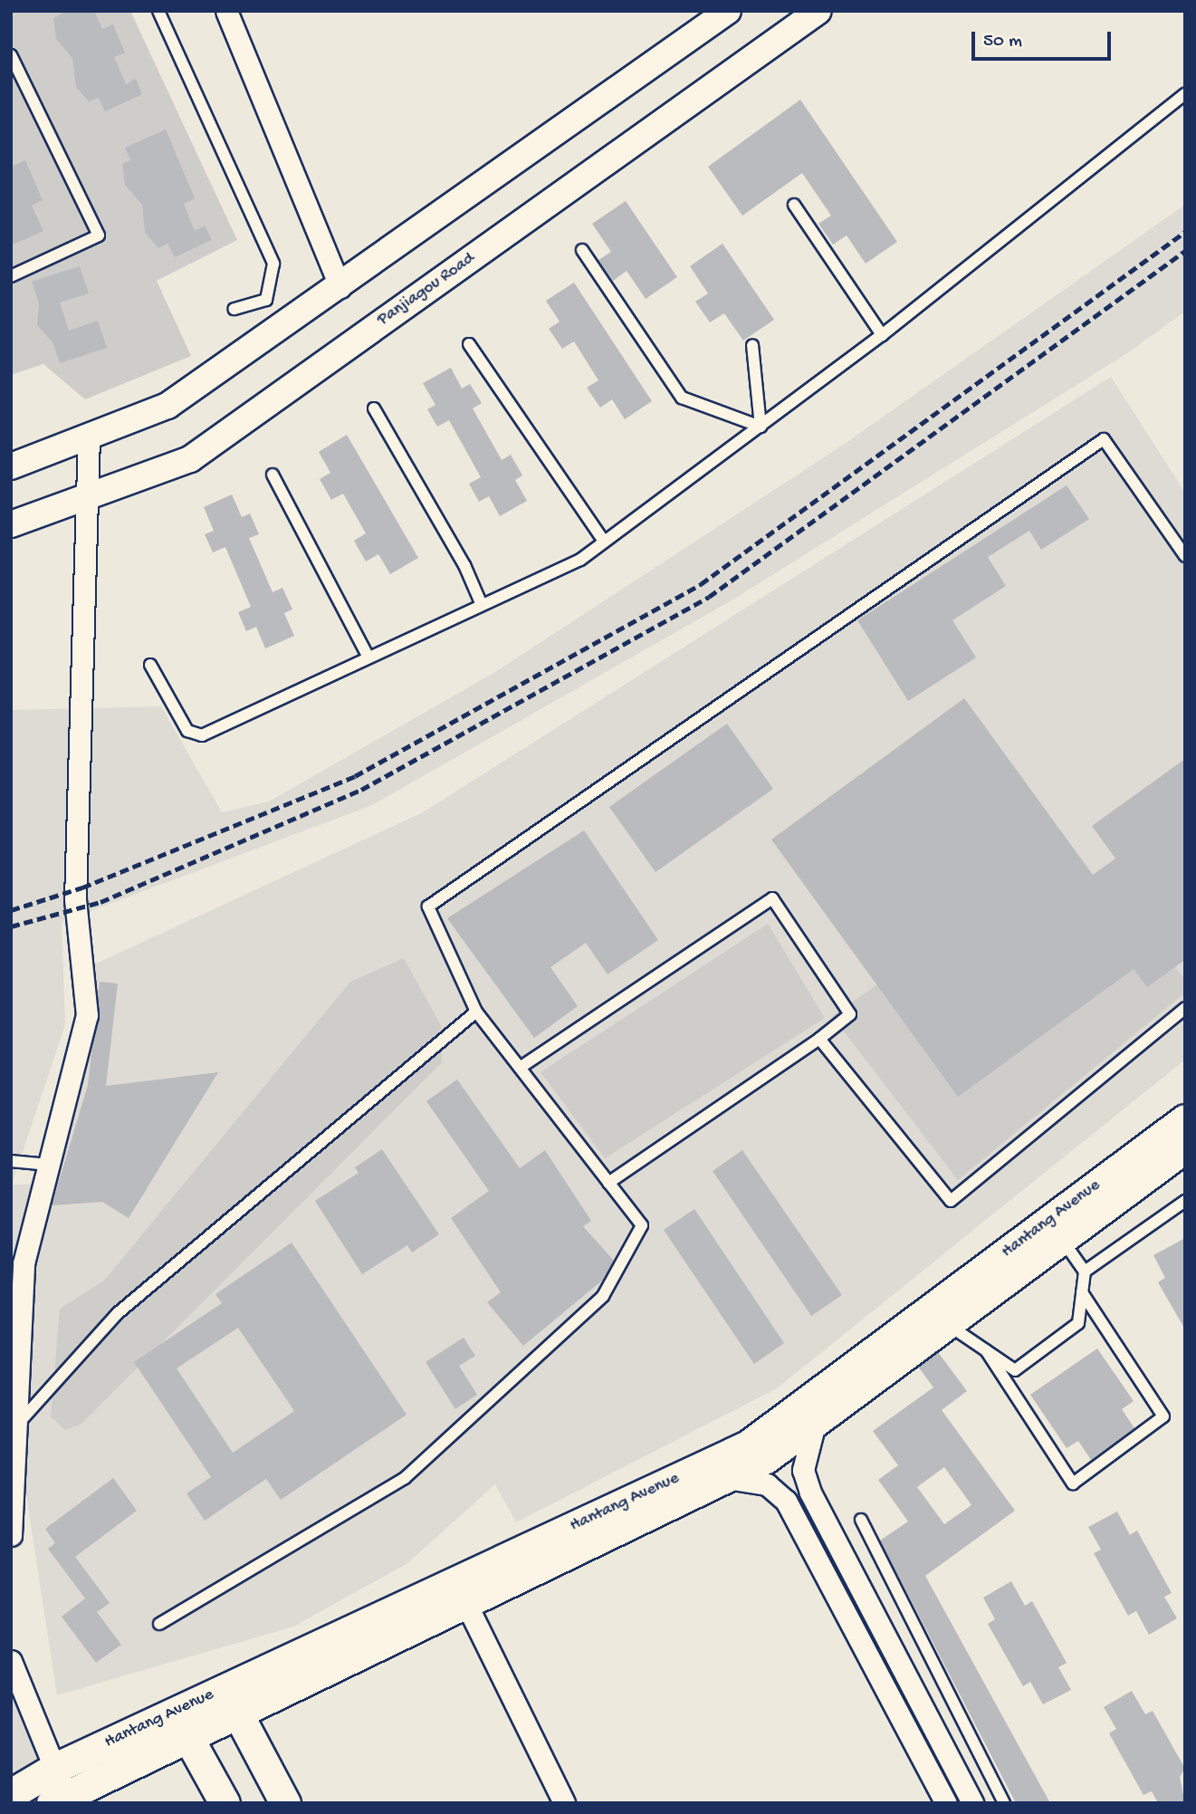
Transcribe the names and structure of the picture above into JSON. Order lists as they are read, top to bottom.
{
  "streets": {
    "main road": ["Hantang Avenue"],
    "street": ["Panjiagou Road"]
  },
  "scale_bar": "50 m"
}
